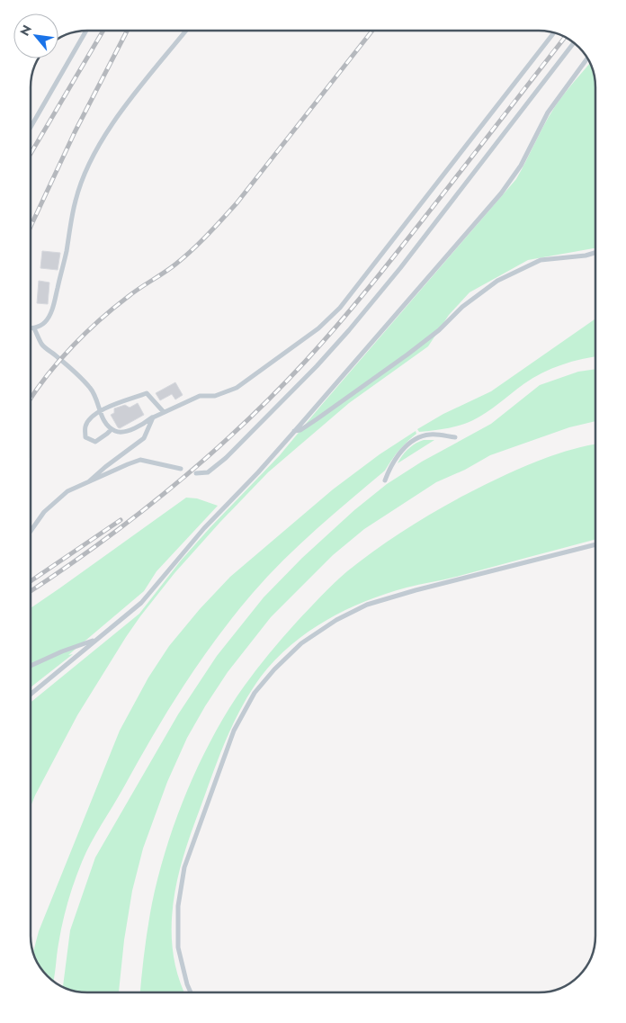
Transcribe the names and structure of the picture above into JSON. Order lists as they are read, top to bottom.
{
  "north": "top left"
}
